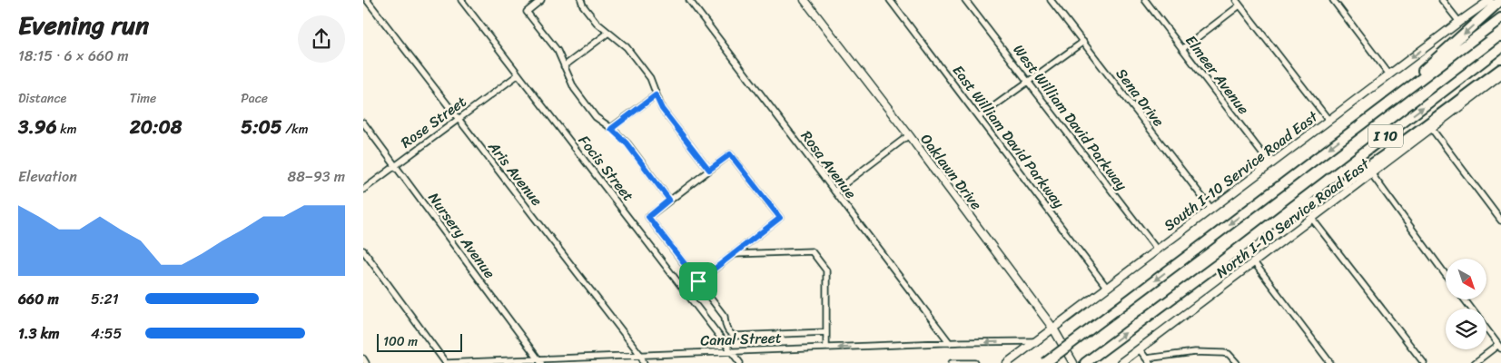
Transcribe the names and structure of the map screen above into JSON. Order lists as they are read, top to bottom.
{
  "streets": {
    "highway": ["I 10"],
    "street": [
      "Elmeer Avenue",
      "Sena Drive",
      "West William David Parkway",
      "Rose Street",
      "East William David Parkway",
      "Rosa Avenue",
      "Focis Street",
      "South I-10 Service Road East",
      "Oaklawn Drive",
      "Aris Avenue",
      "North I-10 Service Road East",
      "Nursery Avenue",
      "Canal Street"
    ]
  },
  "crossings": [
    ["Elmeer Avenue", "South I-10 Service Road East"],
    ["Sena Drive", "South I-10 Service Road East"],
    ["West William David Parkway", "South I-10 Service Road East"],
    ["Rose Street", "Focis Street"],
    ["Rose Street", "Aris Avenue"],
    ["Rose Street", "Nursery Avenue"],
    ["East William David Parkway", "South I-10 Service Road East"],
    ["Rosa Avenue", "Canal Street"],
    ["Focis Street", "Canal Street"],
    ["South I-10 Service Road East", "Oaklawn Drive"],
    ["South I-10 Service Road East", "Canal Street"],
    ["Aris Avenue", "Canal Street"],
    ["Nursery Avenue", "Canal Street"]
  ],
  "one_way": ["Canal Street"],
  "scale_bar": "100 m",
  "north": "bottom right",
  "page": {
    "heading": ["Evening run", "18:15 · 6 × 660 m"],
    "stats": [
      ["Distance", "3.96 km"],
      ["Time", "20:08"],
      ["Pace", "5:05 /km"]
    ],
    "chart": ["Elevation", "88–93 m"],
    "list": [
      {
        "name": "660 m",
        "note": "5:21"
      },
      {
        "name": "1.3 km",
        "note": "4:55"
      }
    ],
    "scale": "100 m"
  }
}
